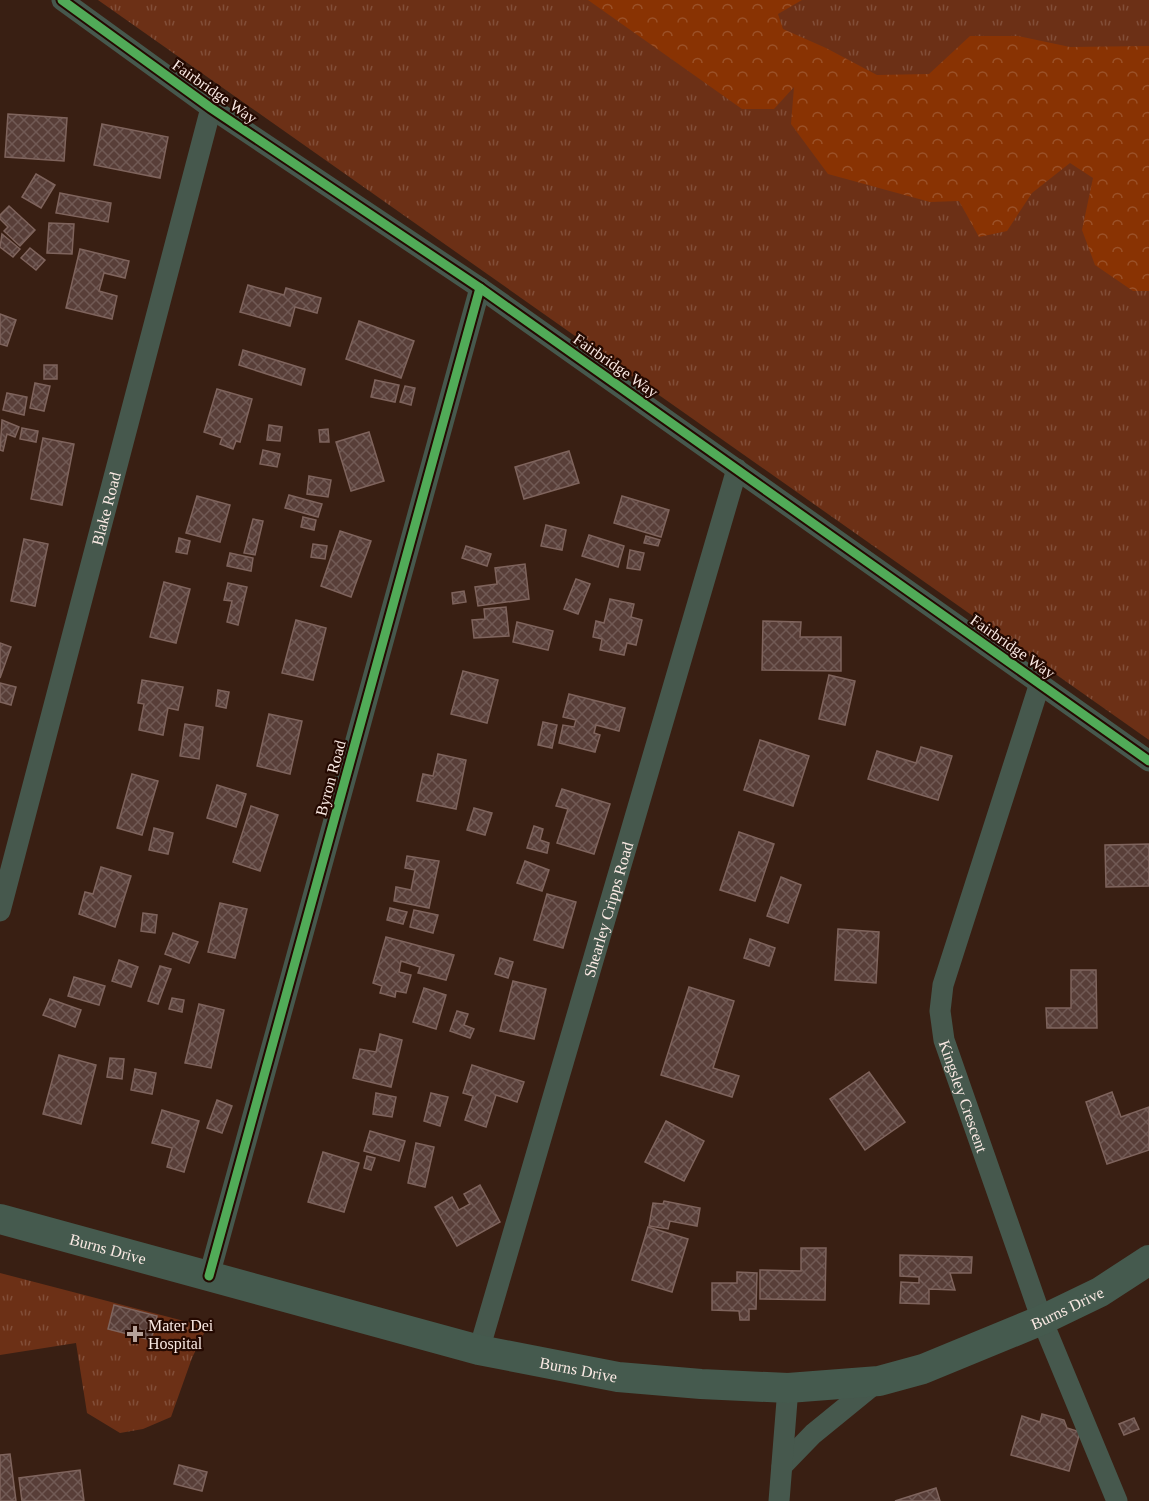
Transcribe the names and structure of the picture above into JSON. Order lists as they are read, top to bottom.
{
  "streets": {
    "main road": ["Burns Drive"],
    "street": [
      "Fairbridge Way",
      "Blake Road",
      "Byron Road",
      "Shearley Cripps Road",
      "Kingsley Crescent"
    ]
  },
  "crossings": [
    ["Fairbridge Way", "Blake Road"],
    ["Fairbridge Way", "Byron Road"],
    ["Fairbridge Way", "Shearley Cripps Road"],
    ["Fairbridge Way", "Kingsley Crescent"],
    ["Byron Road", "Burns Drive"],
    ["Shearley Cripps Road", "Burns Drive"],
    ["Kingsley Crescent", "Burns Drive"]
  ],
  "places": {
    "health": ["Mater Dei Hospital"]
  }
}
